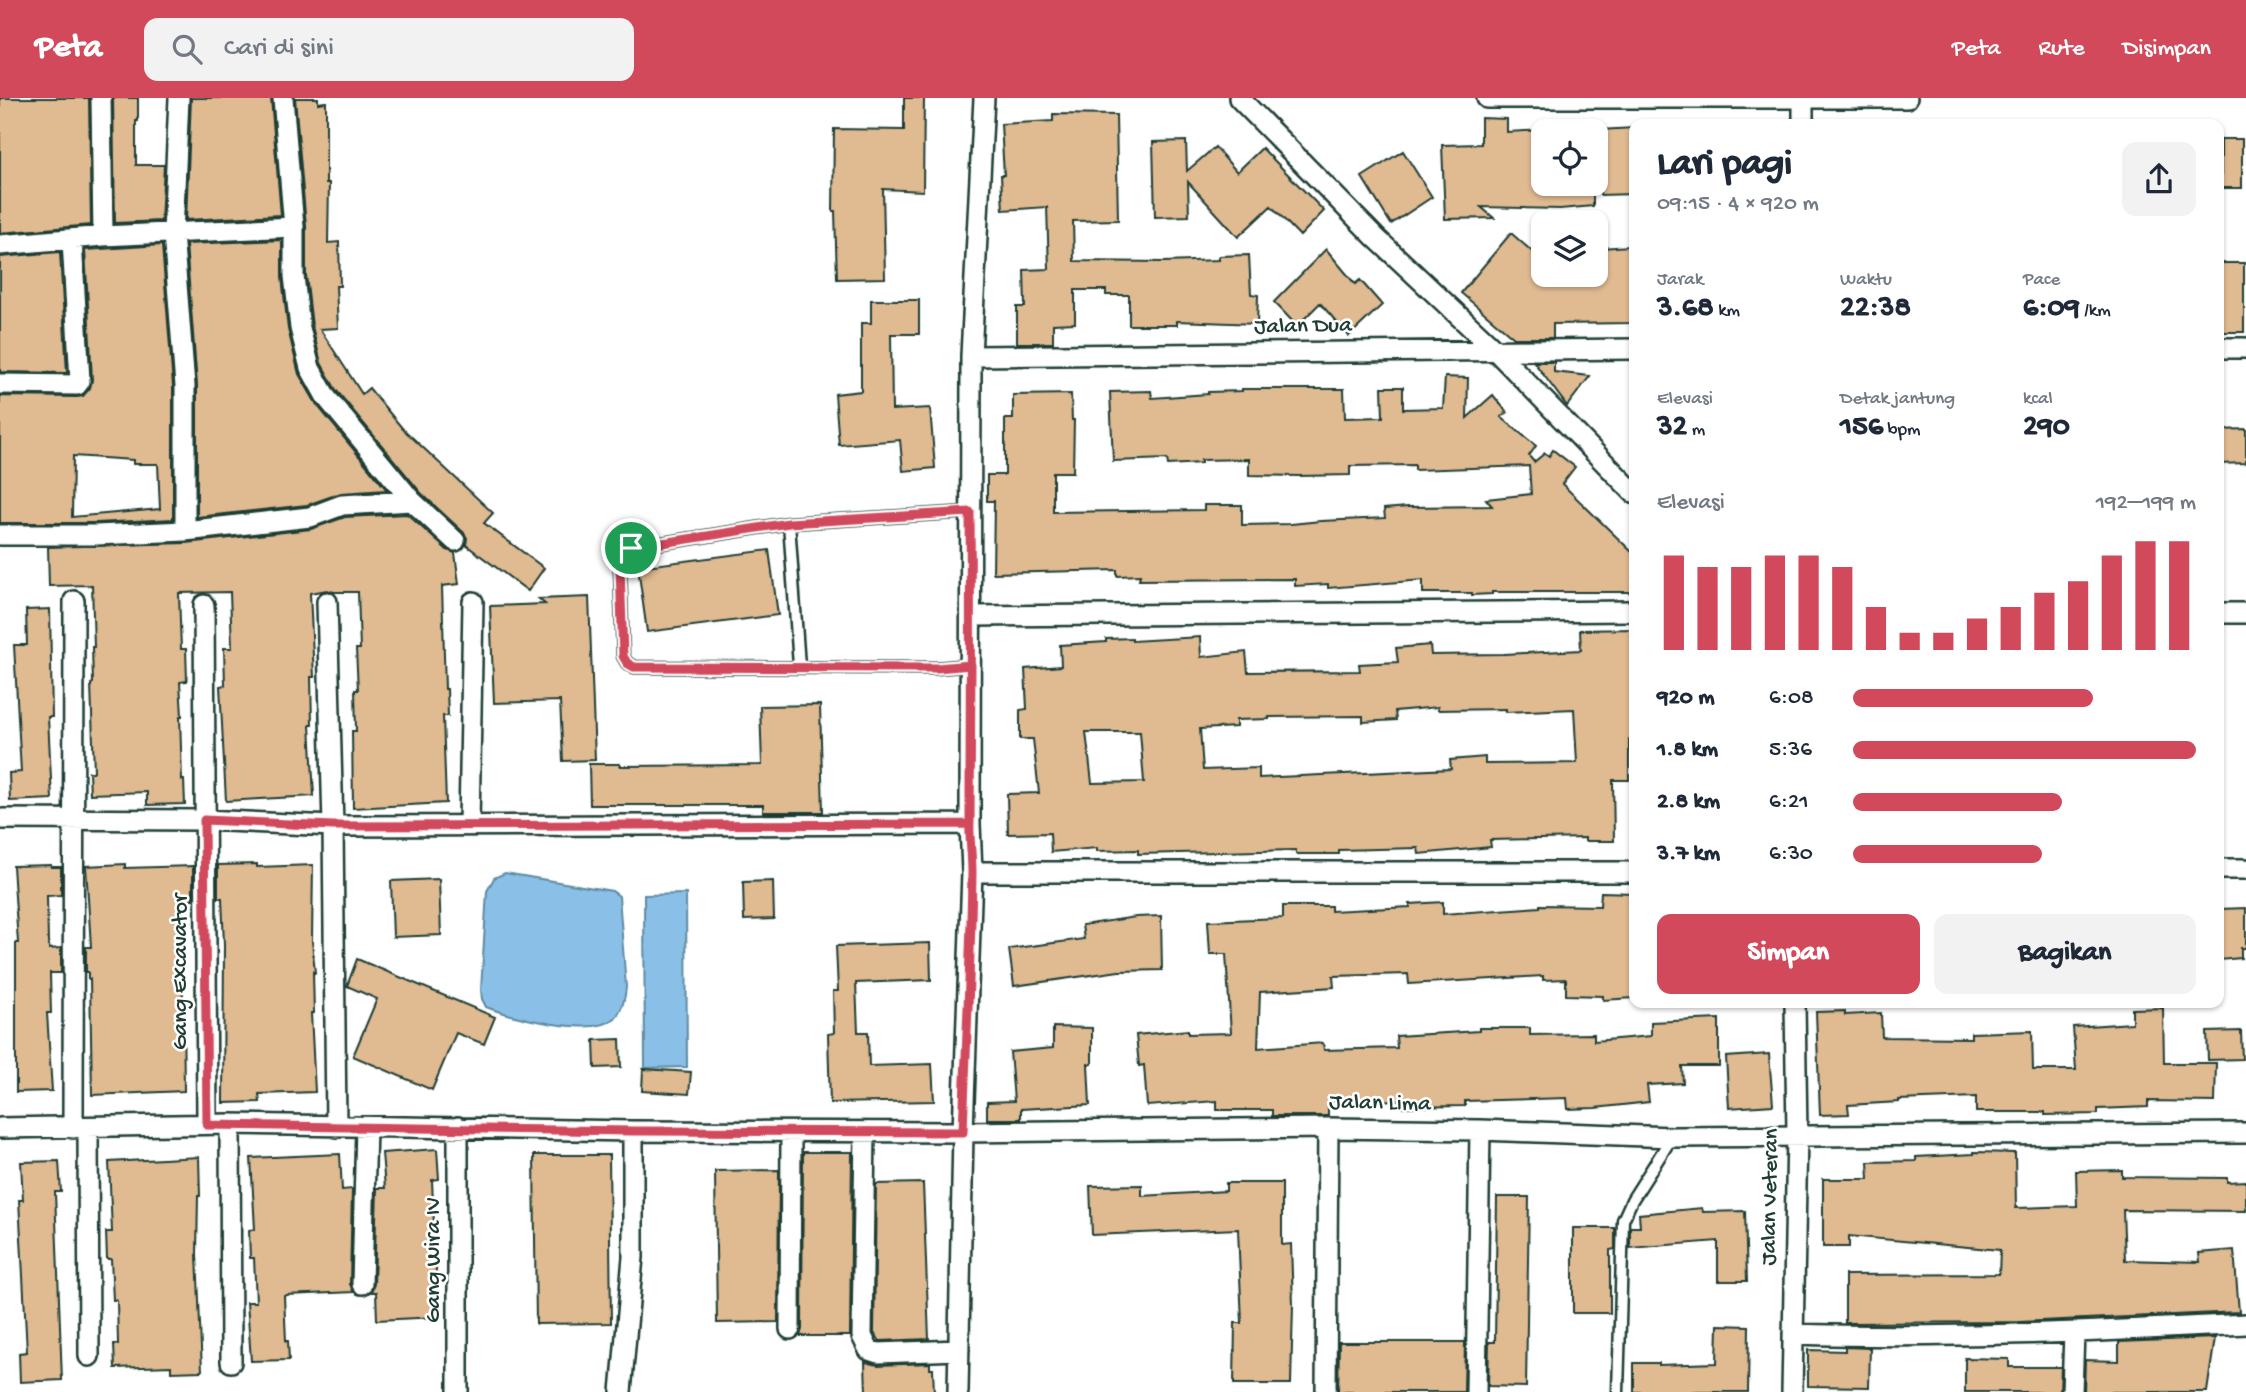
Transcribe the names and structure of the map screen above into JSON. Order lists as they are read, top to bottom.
{
  "streets": {
    "street": [
      "Jalan Dua",
      "Gang Excavator",
      "Jalan Lima",
      "Jalan Veteran",
      "Gang Wira IV"
    ]
  },
  "crossings": [
    ["Gang Excavator", "Jalan Lima"],
    ["Jalan Lima", "Jalan Veteran"],
    ["Jalan Lima", "Gang Wira IV"]
  ],
  "page": {
    "header": "Peta",
    "search": "Cari di sini",
    "nav": ["Peta", "Rute", "Disimpan"],
    "heading": ["Lari pagi", "09:15 · 4 × 920 m"],
    "stats": [
      ["Jarak", "3.68 km"],
      ["Waktu", "22:38"],
      ["Pace", "6:09 /km"],
      ["Elevasi", "32 m"],
      ["Detak jantung", "156 bpm"],
      ["kcal", "290"]
    ],
    "chart": ["Elevasi", "192–199 m"],
    "list": [
      {
        "name": "920 m",
        "note": "6:08"
      },
      {
        "name": "1.8 km",
        "note": "5:36"
      },
      {
        "name": "2.8 km",
        "note": "6:21"
      },
      {
        "name": "3.7 km",
        "note": "6:30"
      }
    ],
    "buttons": ["Simpan", "Bagikan"]
  }
}
